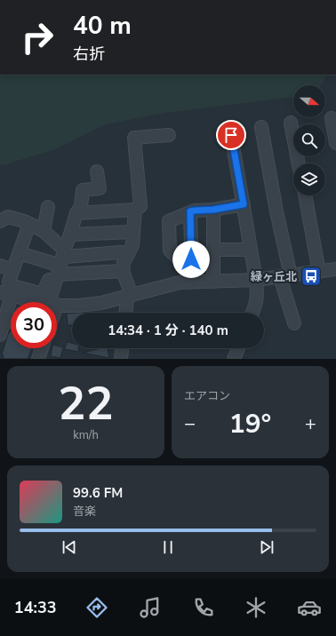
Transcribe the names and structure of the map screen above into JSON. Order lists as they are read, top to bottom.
{
  "places": {
    "bus stop": ["緑ヶ丘北"]
  },
  "north": "right",
  "page": {
    "turn": ["40 m", "右折"],
    "limit": "30",
    "trip": "14:34 · 1 分 · 140 m",
    "tile": [
      ["22", "km/h"],
      "エアコン"
    ],
    "heat": ["−", "19°", "+"],
    "song": ["99.6 FM", "音楽"],
    "tabs": "14:33"
  }
}
